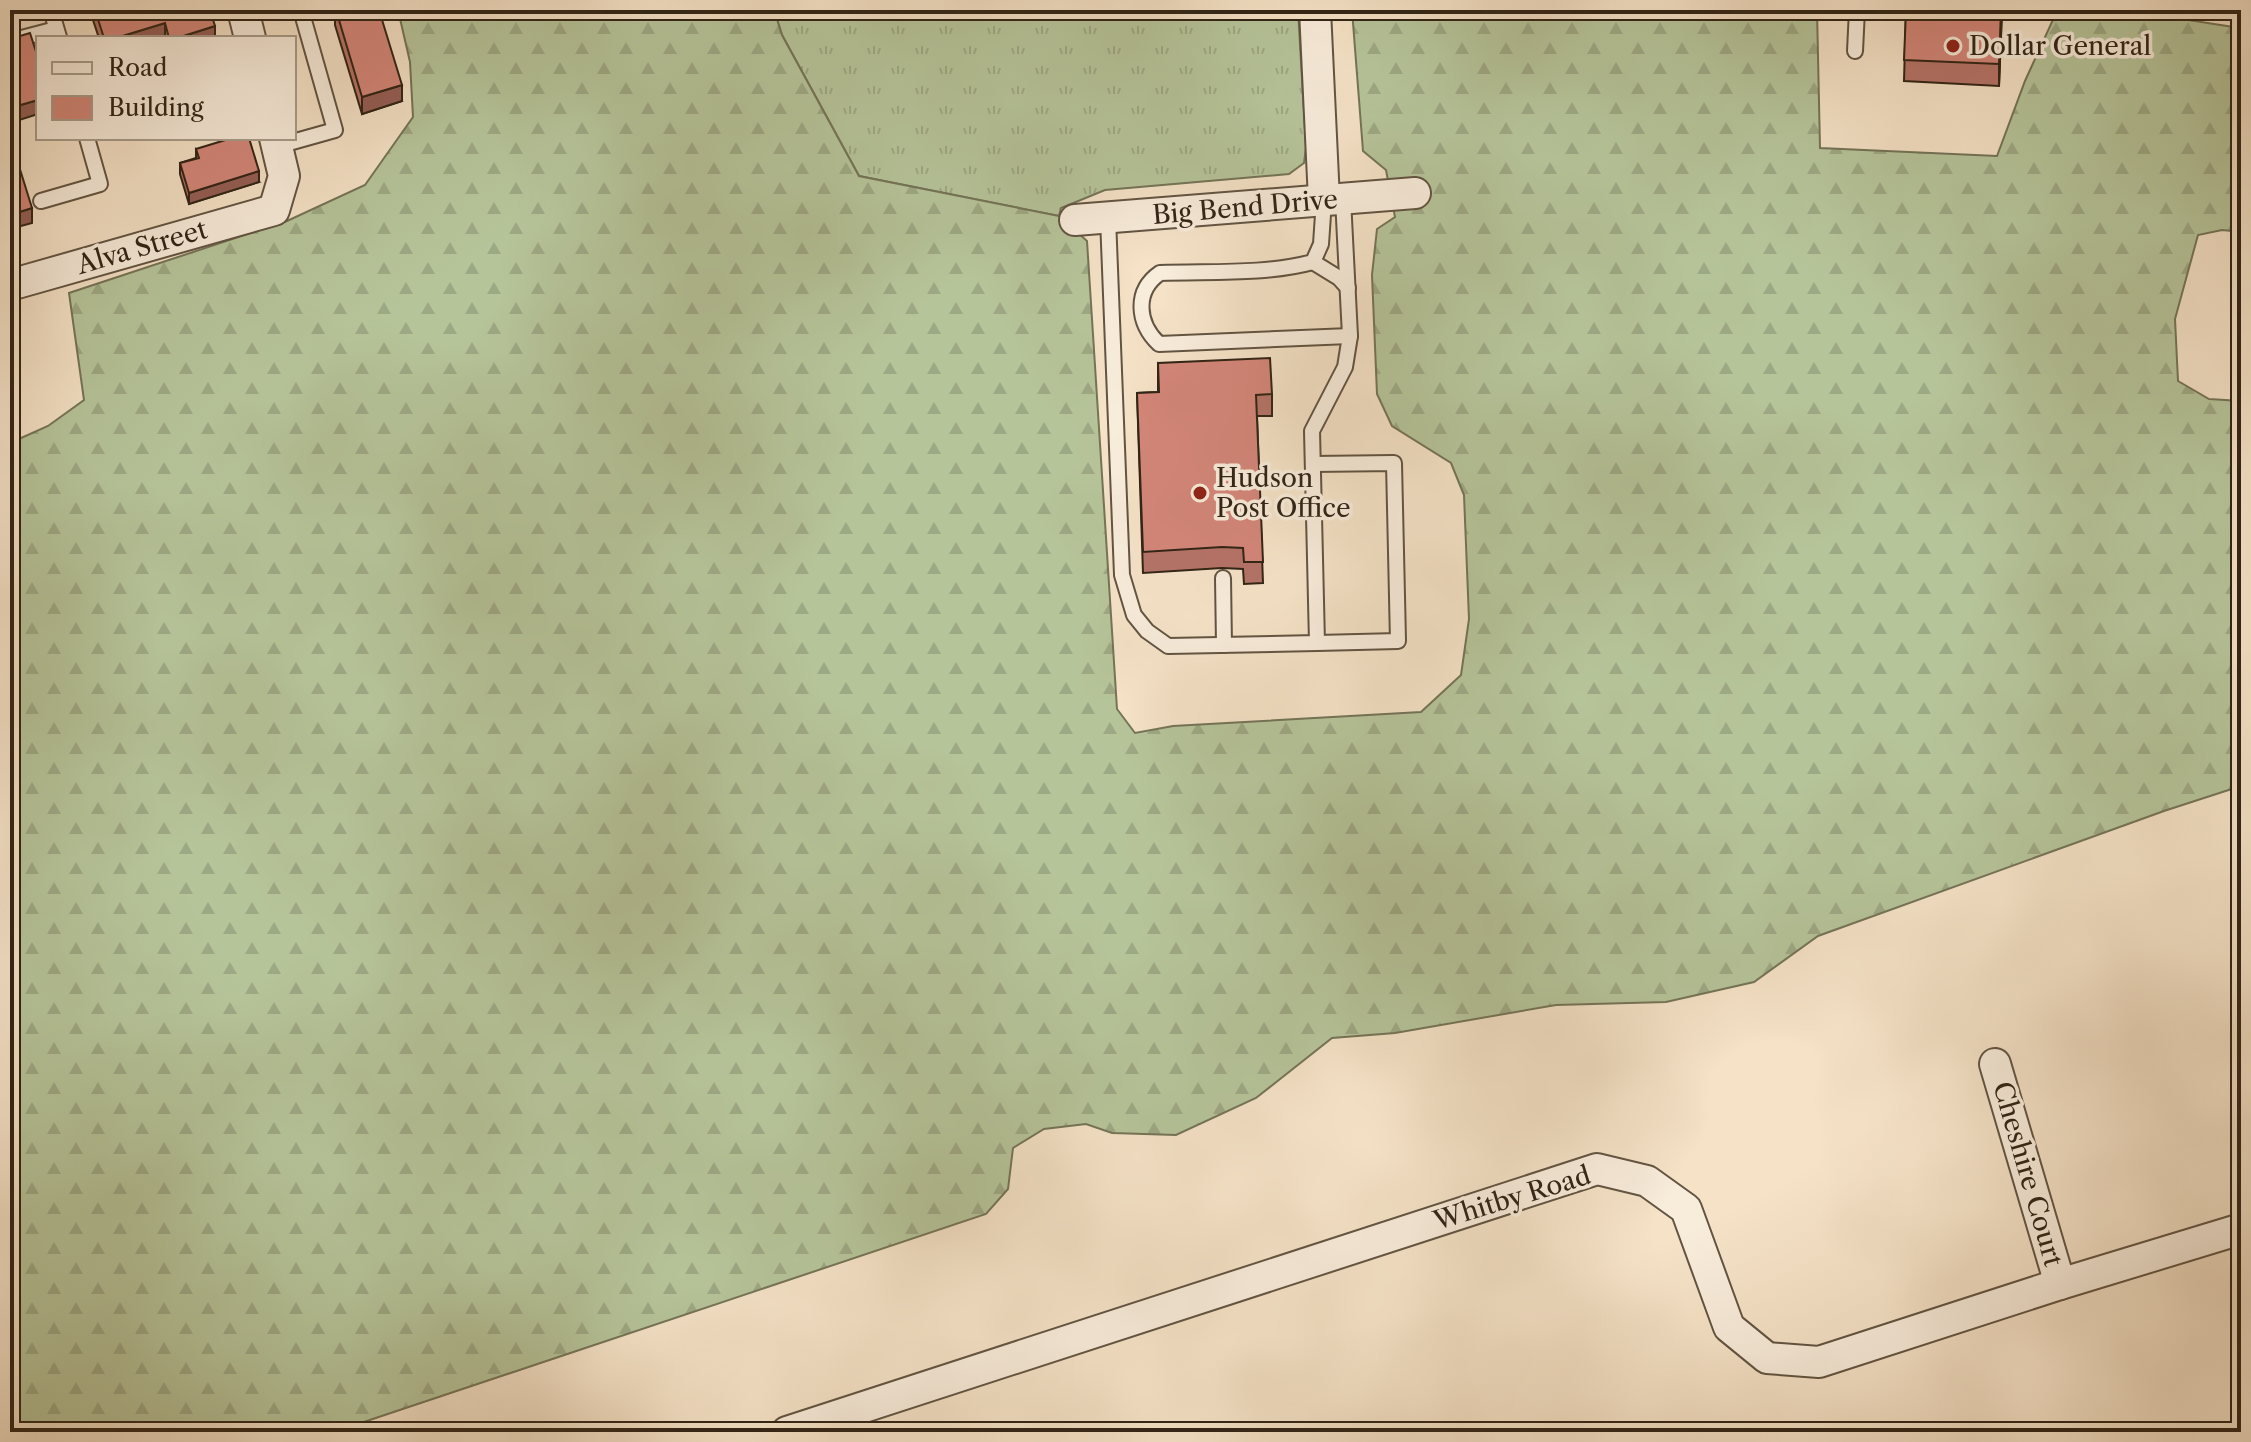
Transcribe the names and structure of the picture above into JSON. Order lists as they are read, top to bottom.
{
  "streets": {
    "street": [
      "Big Bend Drive",
      "Alva Street",
      "Cheshire Court",
      "Whitby Road"
    ]
  },
  "crossings": [
    ["Cheshire Court", "Whitby Road"]
  ],
  "places": ["Dollar General", "Hudson Post Office"],
  "legend": ["Road", "Building"]
}
